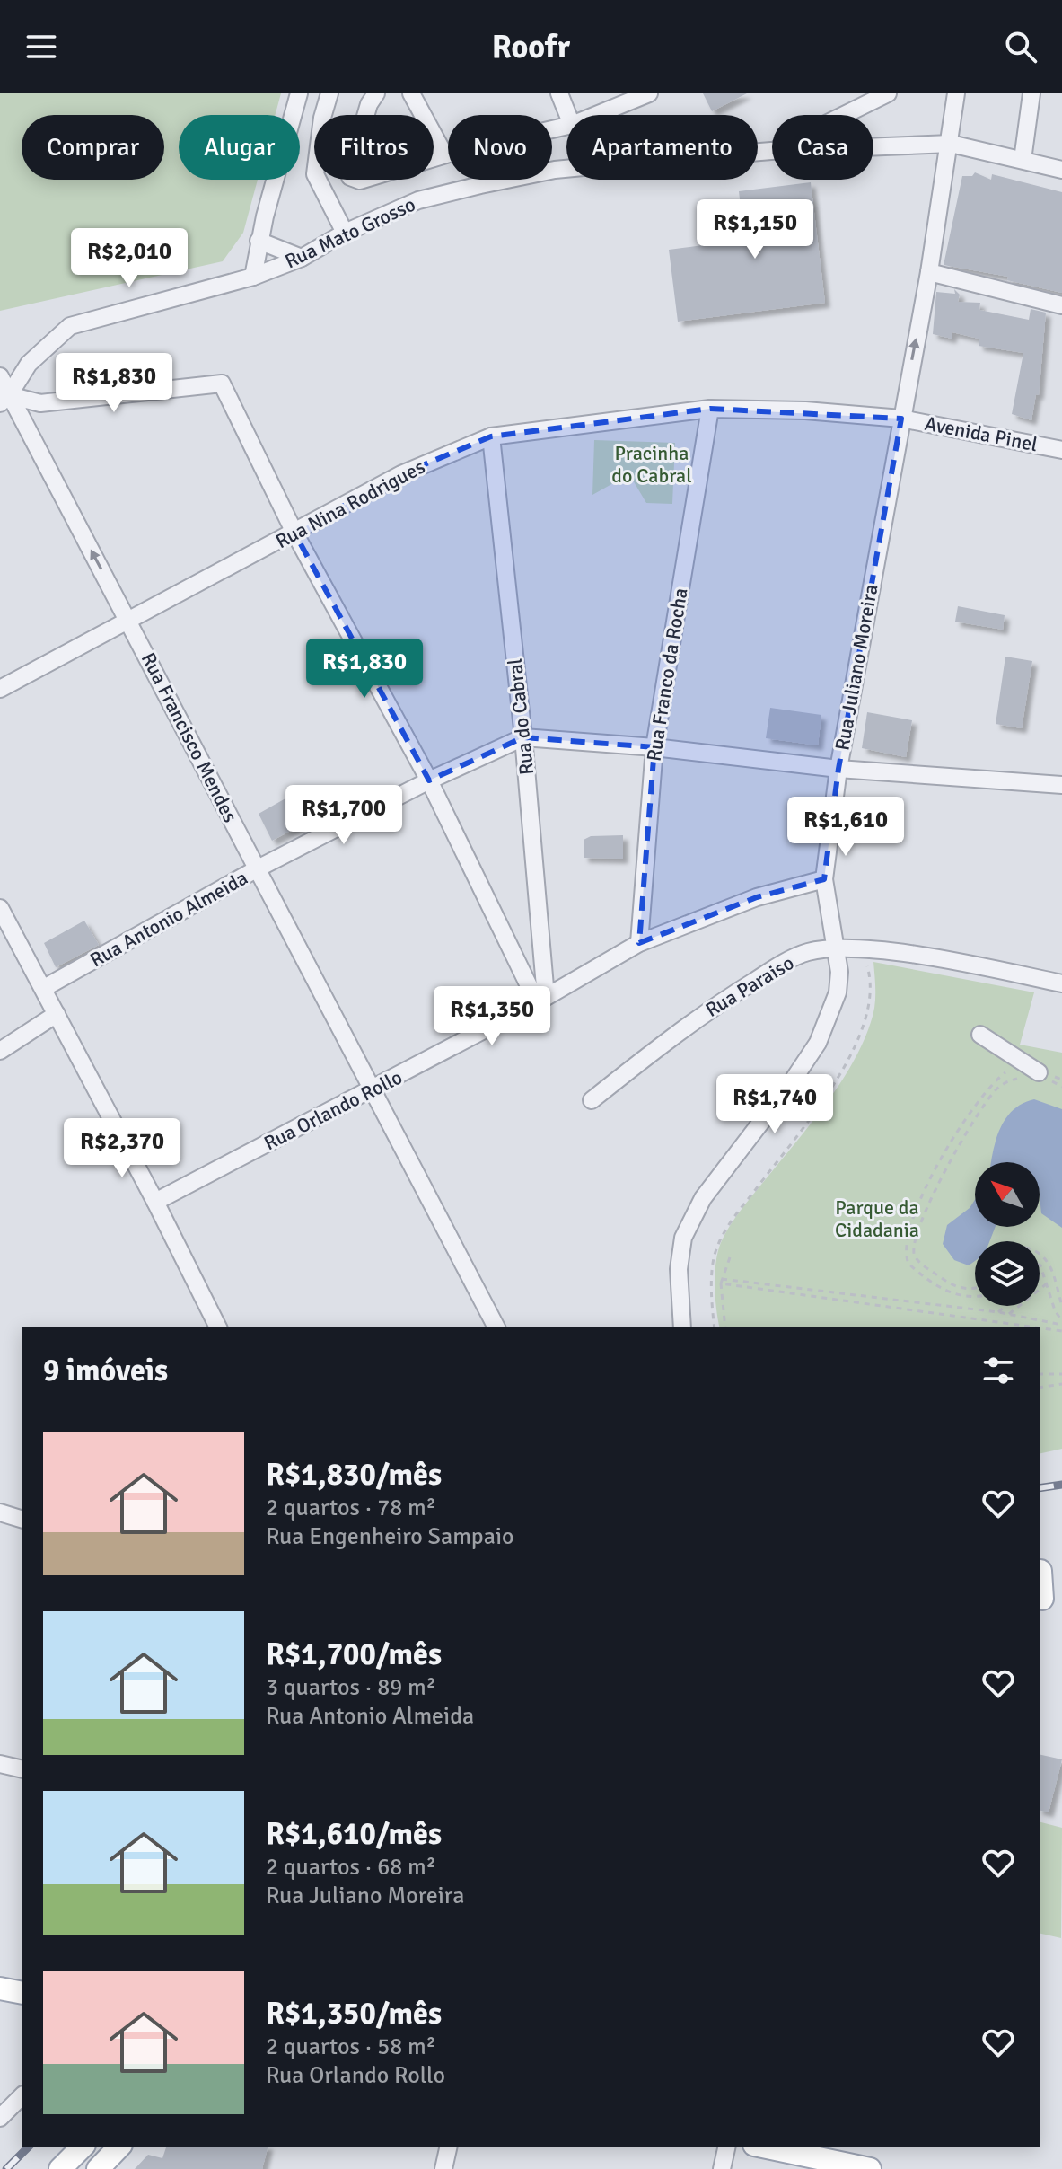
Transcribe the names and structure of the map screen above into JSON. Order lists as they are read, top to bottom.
{
  "streets": {
    "street": [
      "Rua Mato Grosso",
      "Avenida Pinel",
      "Rua Nina Rodrigues",
      "Rua Juliano Moreira",
      "Rua Franco da Rocha",
      "Rua do Cabral",
      "Rua Francisco Mendes",
      "Rua Antonio Almeida",
      "Rua Paraiso",
      "Rua Orlando Rollo"
    ]
  },
  "crossings": [
    ["Rua Mato Grosso", "Rua Juliano Moreira"],
    ["Rua Mato Grosso", "Rua Francisco Mendes"],
    ["Avenida Pinel", "Rua Nina Rodrigues"],
    ["Avenida Pinel", "Rua Juliano Moreira"],
    ["Rua Nina Rodrigues", "Rua Juliano Moreira"],
    ["Rua Nina Rodrigues", "Rua Franco da Rocha"],
    ["Rua Nina Rodrigues", "Rua do Cabral"],
    ["Rua Nina Rodrigues", "Rua Francisco Mendes"],
    ["Rua Juliano Moreira", "Rua Antonio Almeida"],
    ["Rua Juliano Moreira", "Rua Paraiso"],
    ["Rua Juliano Moreira", "Rua Orlando Rollo"],
    ["Rua Franco da Rocha", "Rua Antonio Almeida"],
    ["Rua Franco da Rocha", "Rua Orlando Rollo"],
    ["Rua do Cabral", "Rua Antonio Almeida"],
    ["Rua do Cabral", "Rua Orlando Rollo"],
    ["Rua Francisco Mendes", "Rua Antonio Almeida"],
    ["Rua Francisco Mendes", "Rua Orlando Rollo"]
  ],
  "parks": ["Pracinha do Cabral", "Parque da Cidadania"],
  "north": "top left",
  "page": {
    "header": "Roofr",
    "chip": [
      "Comprar",
      "Alugar",
      "Filtros",
      "Novo",
      "Apartamento",
      "Casa"
    ],
    "price": [
      "R$1,150",
      "R$2,010",
      "R$1,830",
      "R$1,830",
      "R$1,700",
      "R$1,610",
      "R$1,350",
      "R$1,740",
      "R$2,370"
    ],
    "heading": "9 imóveis",
    "list": [
      {
        "name": "R$1,830/mês",
        "note": "2 quartos · 78 m² · Rua Engenheiro Sampaio"
      },
      {
        "name": "R$1,700/mês",
        "note": "3 quartos · 89 m² · Rua Antonio Almeida"
      },
      {
        "name": "R$1,610/mês",
        "note": "2 quartos · 68 m² · Rua Juliano Moreira"
      },
      {
        "name": "R$1,350/mês",
        "note": "2 quartos · 58 m² · Rua Orlando Rollo"
      }
    ]
  }
}
